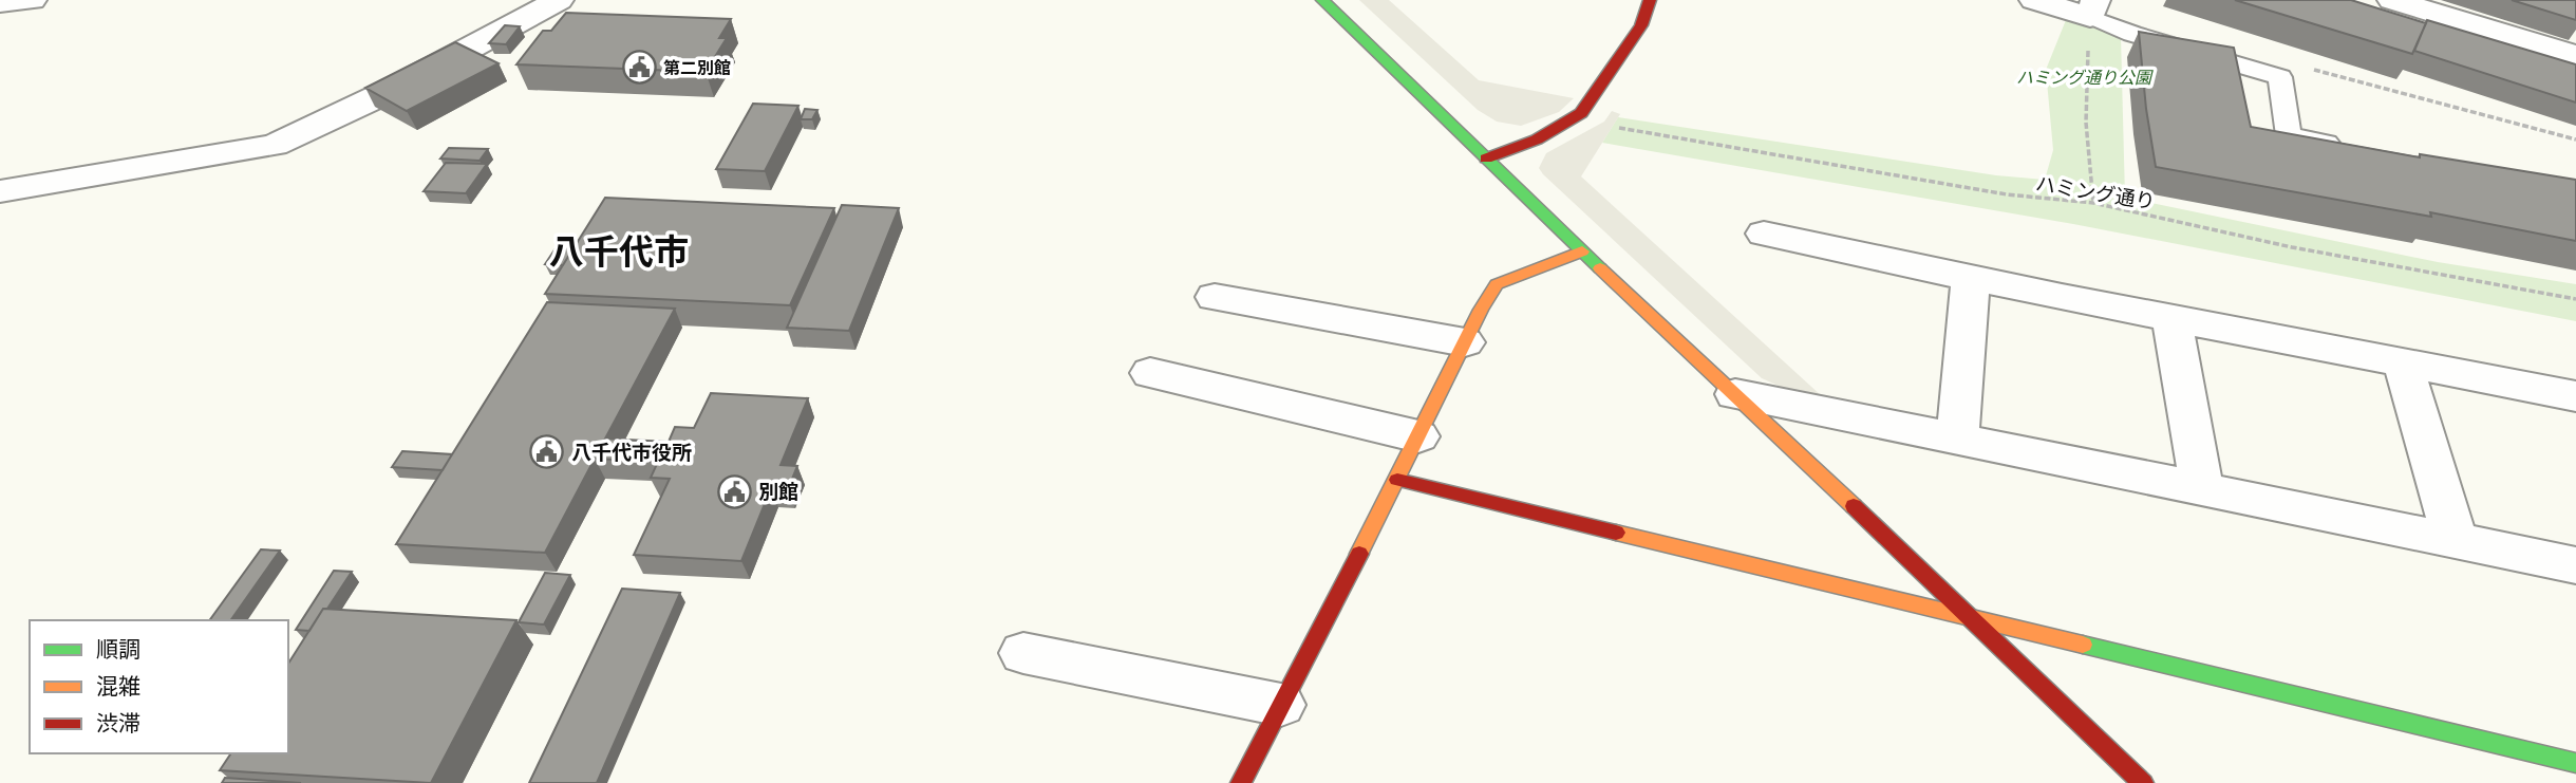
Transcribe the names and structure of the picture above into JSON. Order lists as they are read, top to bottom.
{
  "streets": {
    "path": ["ハミング通り"]
  },
  "districts": ["八千代市"],
  "parks": ["ハミング通り公園"],
  "places": {
    "public building": ["第二別館", "八千代市役所", "別館"]
  },
  "legend": ["順調", "混雑", "渋滞"]
}
